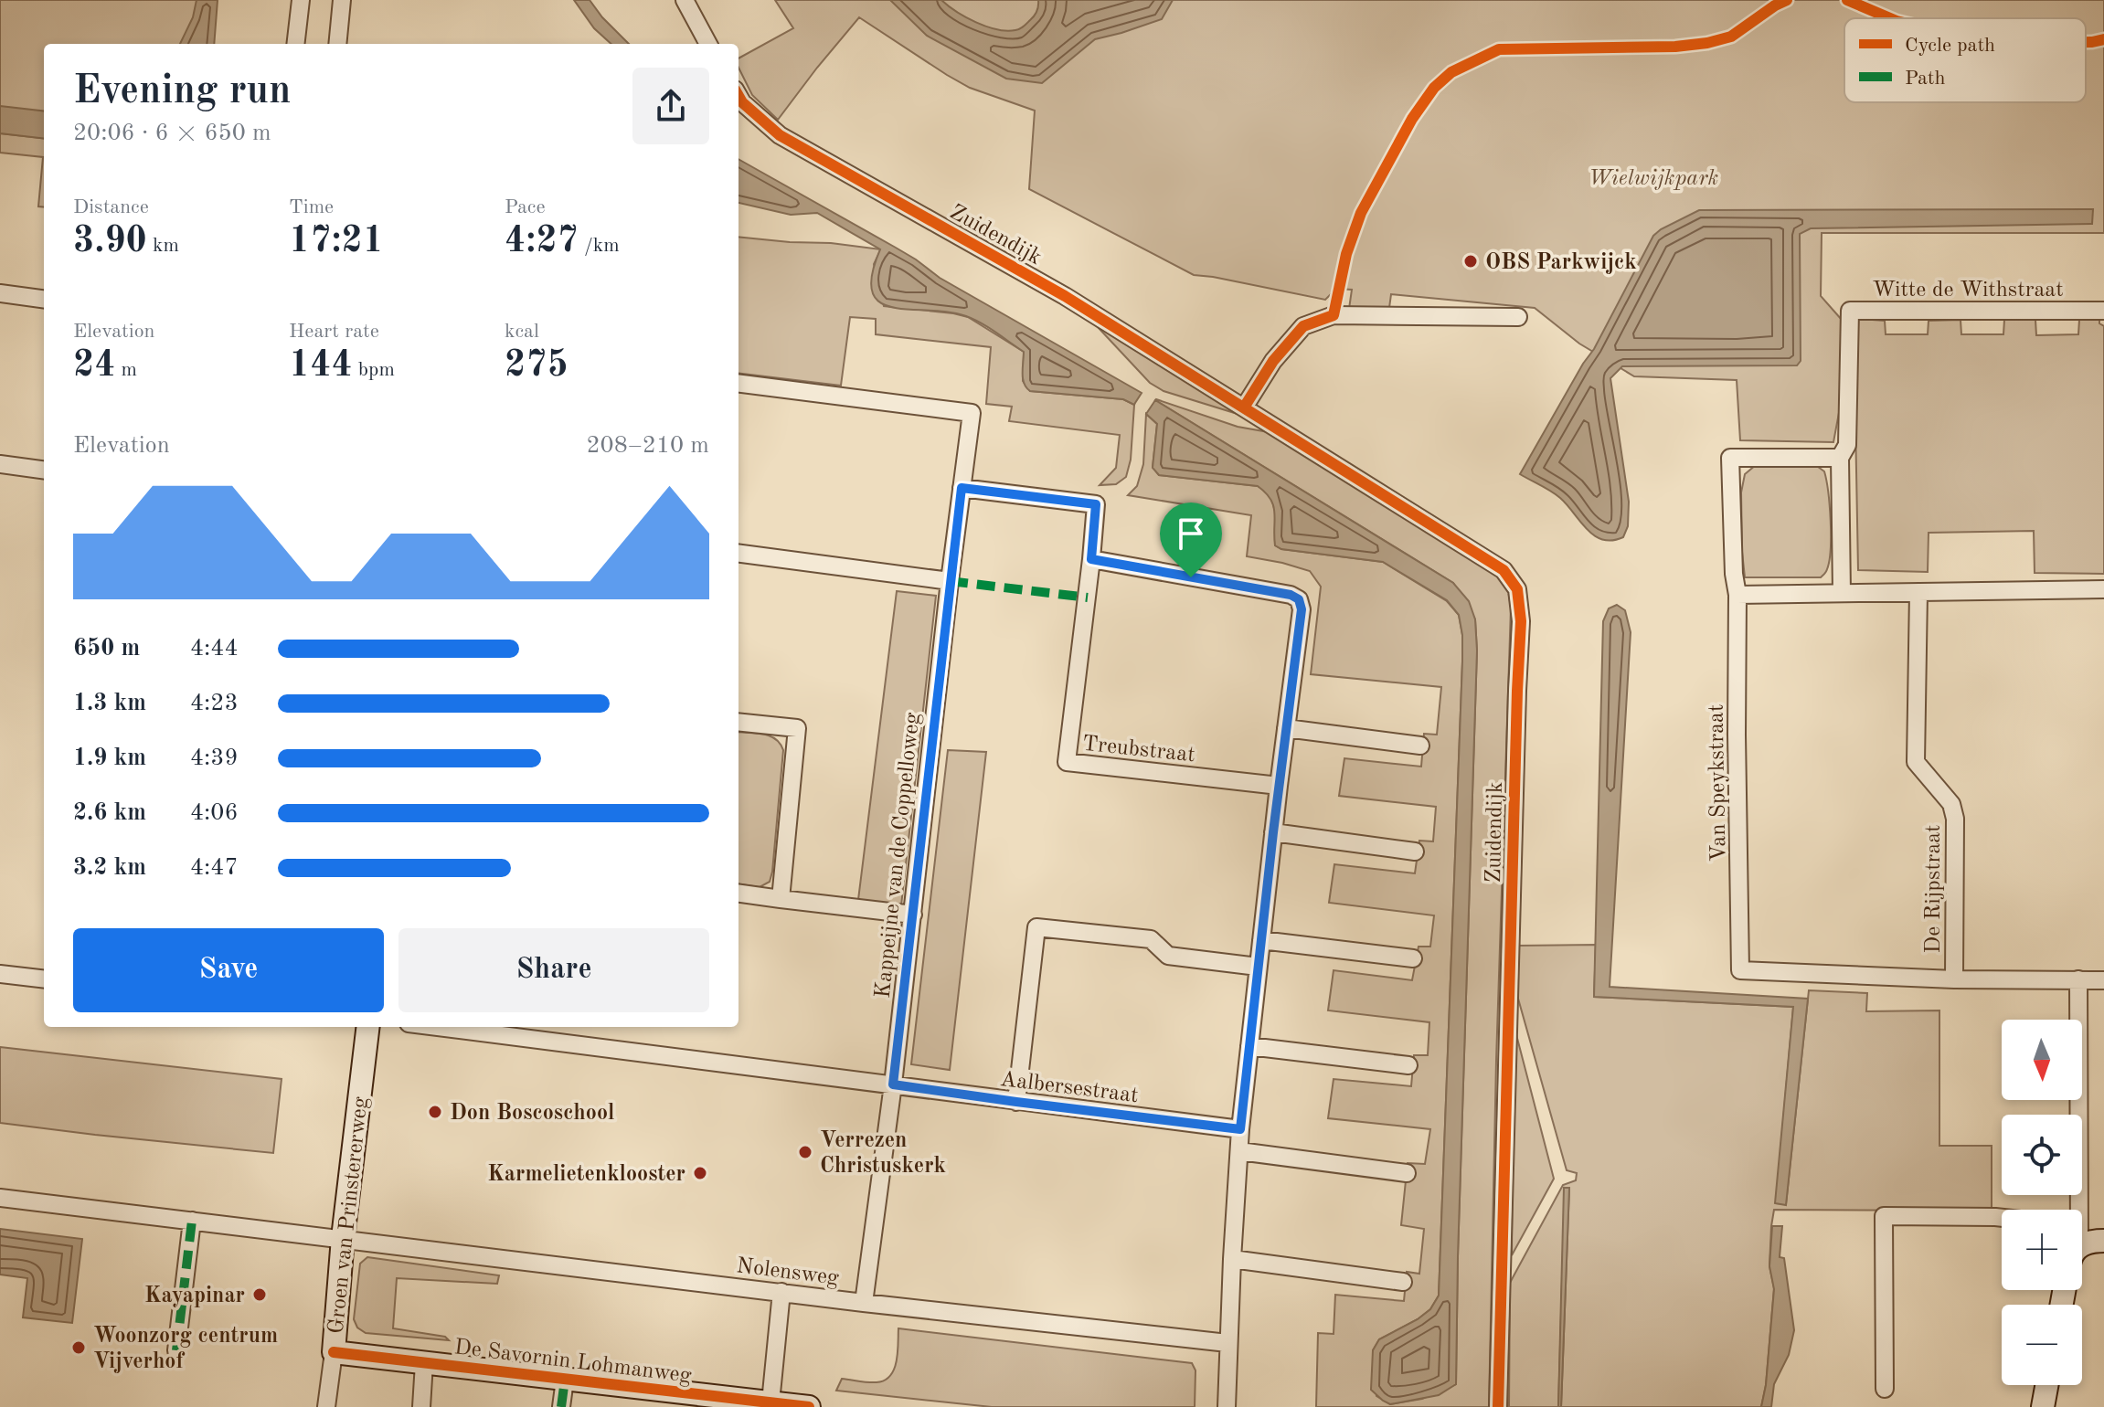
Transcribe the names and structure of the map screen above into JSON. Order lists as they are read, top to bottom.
{
  "streets": {
    "street": [
      "Zuidendijk",
      "Witte de Withstraat",
      "Treubstraat",
      "Van Speykstraat",
      "Kappeijne van de Coppelloweg",
      "De Rijpstraat",
      "Aalbersestraat",
      "Groen van Prinstererweg",
      "Nolensweg",
      "De Savornin Lohmanweg"
    ]
  },
  "crossings": [
    ["Van Speykstraat", "De Rijpstraat"],
    ["Kappeijne van de Coppelloweg", "Aalbersestraat"],
    ["Kappeijne van de Coppelloweg", "Nolensweg"],
    ["Groen van Prinstererweg", "Nolensweg"],
    ["Groen van Prinstererweg", "De Savornin Lohmanweg"]
  ],
  "parks": ["Wielwijkpark"],
  "places": [
    "OBS Parkwijck",
    "Don Boscoschool",
    "Verrezen Christuskerk",
    "Karmelietenklooster",
    "Kayapinar",
    "Woonzorg centrum Vijverhof"
  ],
  "legend": ["Cycle path", "Path"],
  "north": "bottom",
  "page": {
    "heading": ["Evening run", "20:06 · 6 × 650 m"],
    "stats": [
      ["Distance", "3.90 km"],
      ["Time", "17:21"],
      ["Pace", "4:27 /km"],
      ["Elevation", "24 m"],
      ["Heart rate", "144 bpm"],
      ["kcal", "275"]
    ],
    "chart": ["Elevation", "208–210 m"],
    "list": [
      {
        "name": "650 m",
        "note": "4:44"
      },
      {
        "name": "1.3 km",
        "note": "4:23"
      },
      {
        "name": "1.9 km",
        "note": "4:39"
      },
      {
        "name": "2.6 km",
        "note": "4:06"
      },
      {
        "name": "3.2 km",
        "note": "4:47"
      }
    ],
    "buttons": ["Save", "Share"],
    "map_buttons": ["+", "−"]
  }
}
